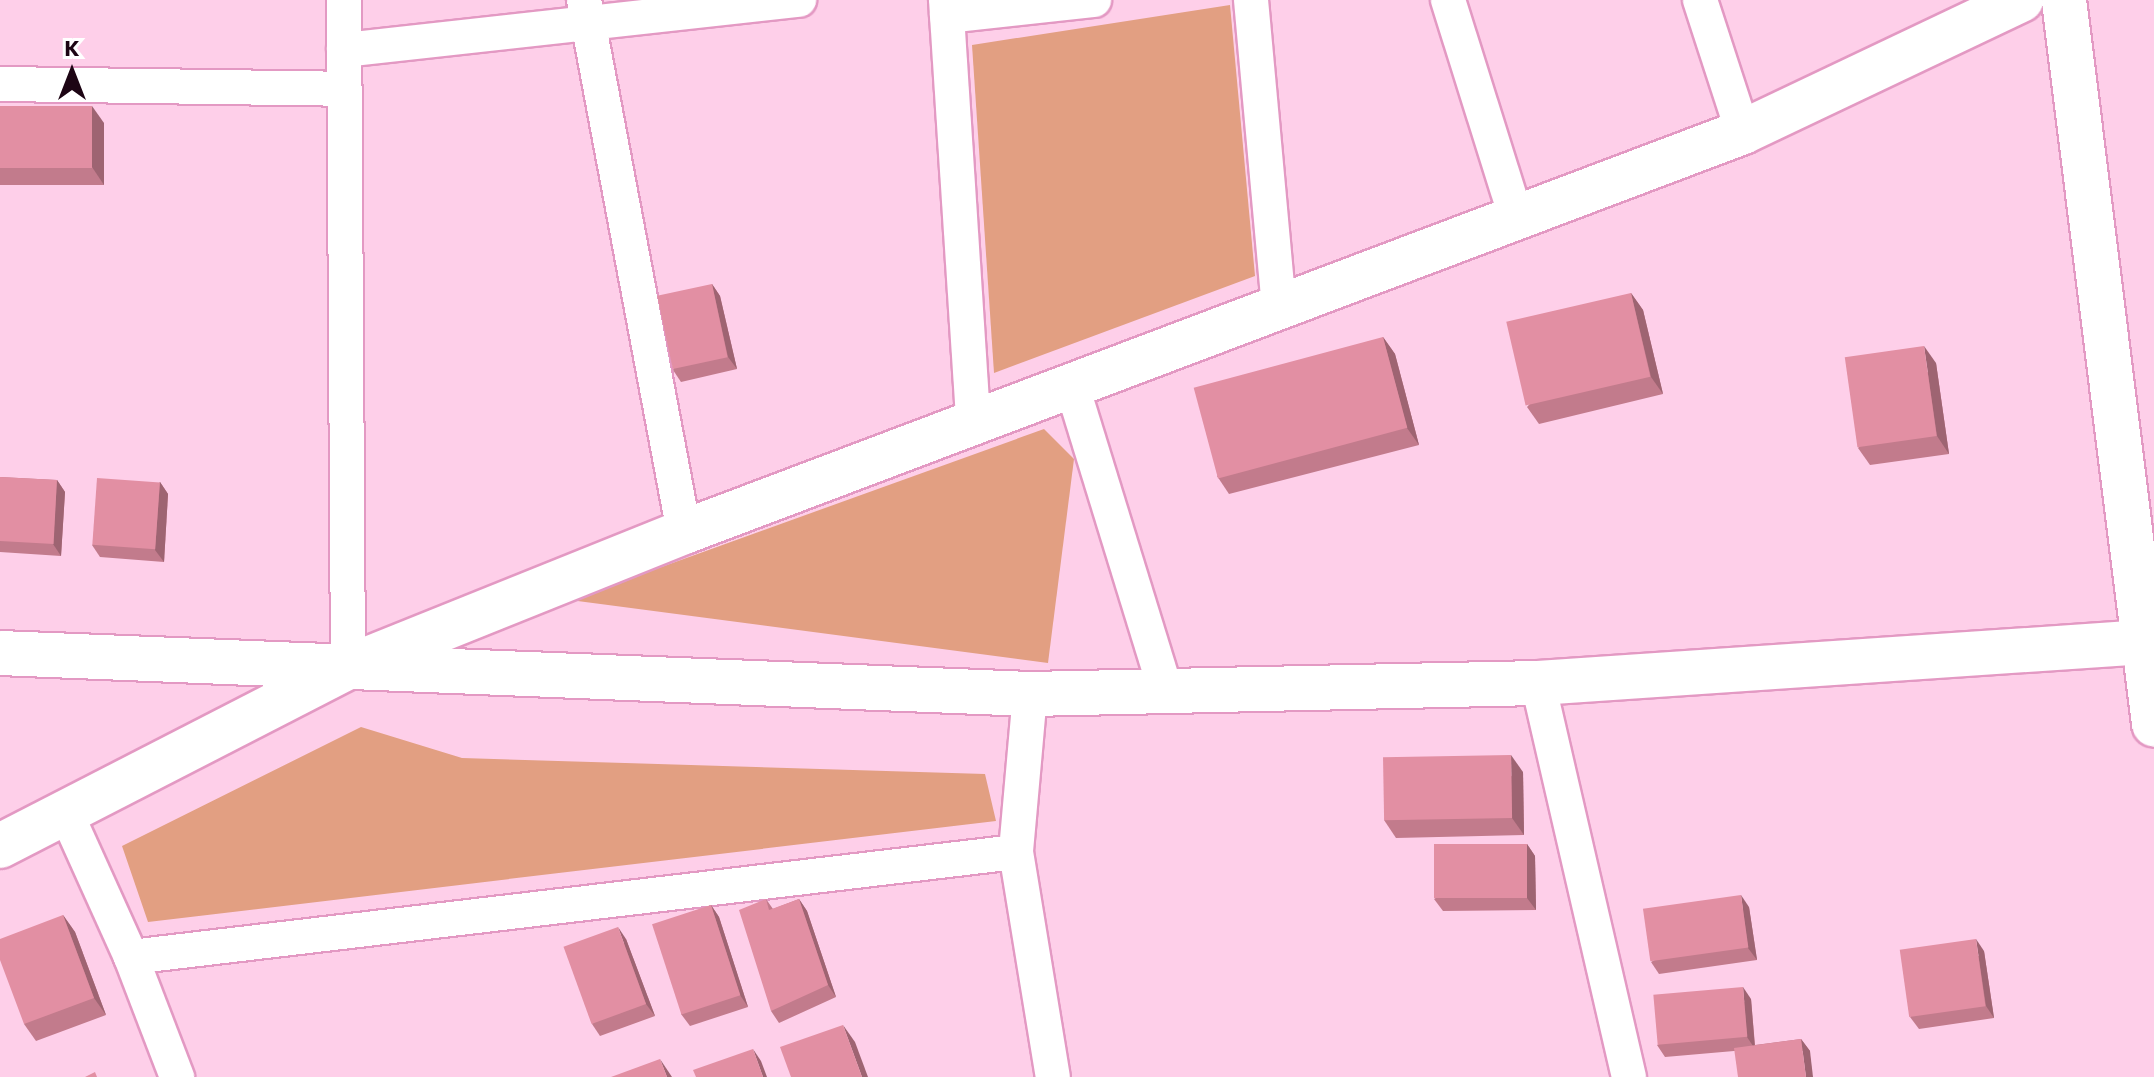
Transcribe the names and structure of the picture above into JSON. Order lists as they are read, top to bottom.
{
  "north": "top"
}
